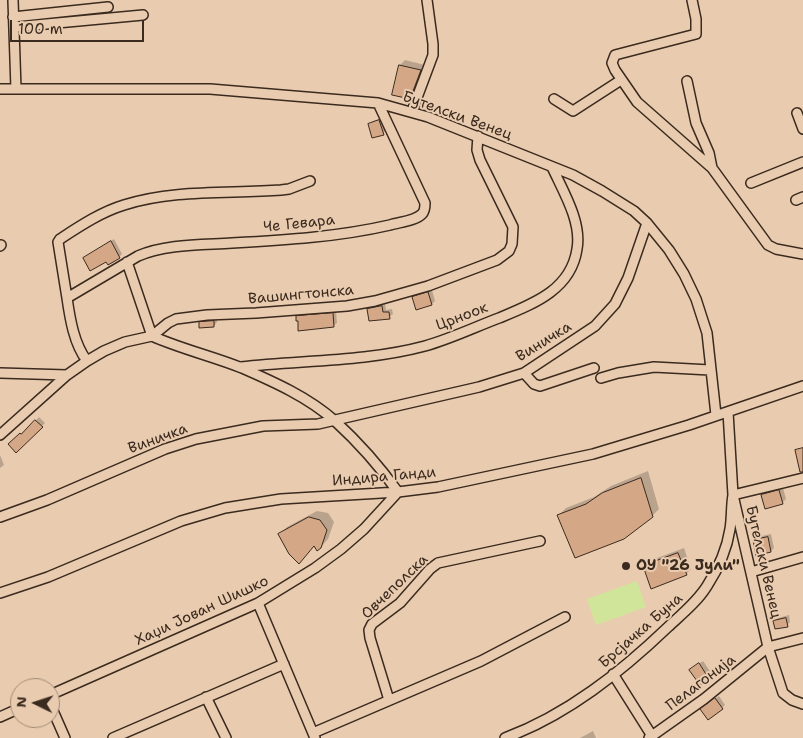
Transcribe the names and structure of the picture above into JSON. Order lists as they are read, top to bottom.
{
  "streets": {
    "street": [
      "Бутелски Венец",
      "Че Гевара",
      "Вашингтонска",
      "Црноок",
      "Виничка",
      "Индира Ганди",
      "Овчеполска",
      "Хаџи Јован Шишко",
      "Брсјачка Буна",
      "Пелагонија"
    ]
  },
  "crossings": [
    ["Бутелски Венец", "Че Гевара"],
    ["Бутелски Венец", "Вашингтонска"],
    ["Бутелски Венец", "Црноок"],
    ["Бутелски Венец", "Виничка"],
    ["Бутелски Венец", "Индира Ганди"],
    ["Бутелски Венец", "Брсјачка Буна"],
    ["Бутелски Венец", "Пелагонија"],
    ["Индира Ганди", "Хаџи Јован Шишко"]
  ],
  "places": ["ОУ \"26 Јули\""],
  "scale_bar": "100 m",
  "north": "left"
}
